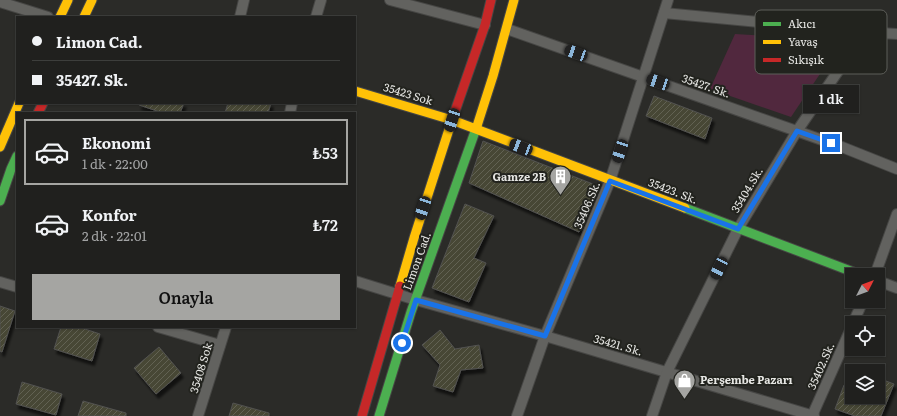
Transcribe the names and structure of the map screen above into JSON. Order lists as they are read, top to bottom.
{
  "streets": {
    "street": [
      "35427. Sk.",
      "35423 Sok",
      "35404.Sk.",
      "35423. Sk.",
      "35406.Sk.",
      "Limon Cad.",
      "35421. Sk.",
      "35402.Sk.",
      "35408 Sok"
    ]
  },
  "crossings": [
    ["35427. Sk.", "35404.Sk."],
    ["35427. Sk.", "35406.Sk."],
    ["35427. Sk.", "Limon Cad."],
    ["35423 Sok", "35423. Sk."],
    ["35423 Sok", "Limon Cad."],
    ["35404.Sk.", "35423. Sk."],
    ["35404.Sk.", "35421. Sk."],
    ["35423. Sk.", "35406.Sk."],
    ["35423. Sk.", "Limon Cad."],
    ["35406.Sk.", "35421. Sk."],
    ["Limon Cad.", "35421. Sk."],
    ["35421. Sk.", "35402.Sk."]
  ],
  "places": {
    "building": ["Gamze 2B"],
    "shop": ["Perşembe Pazarı"]
  },
  "legend": ["Akıcı", "Yavaş", "Sıkışık"],
  "north": "top right",
  "page": {
    "banner": ["Limon Cad.", "35427. Sk."],
    "bubble": "1 dk",
    "list": [
      {
        "name": "Ekonomi",
        "note": "1 dk · 22:00",
        "value": "₺53"
      },
      {
        "name": "Konfor",
        "note": "2 dk · 22:01",
        "value": "₺72"
      }
    ],
    "buttons": "Onayla"
  }
}
